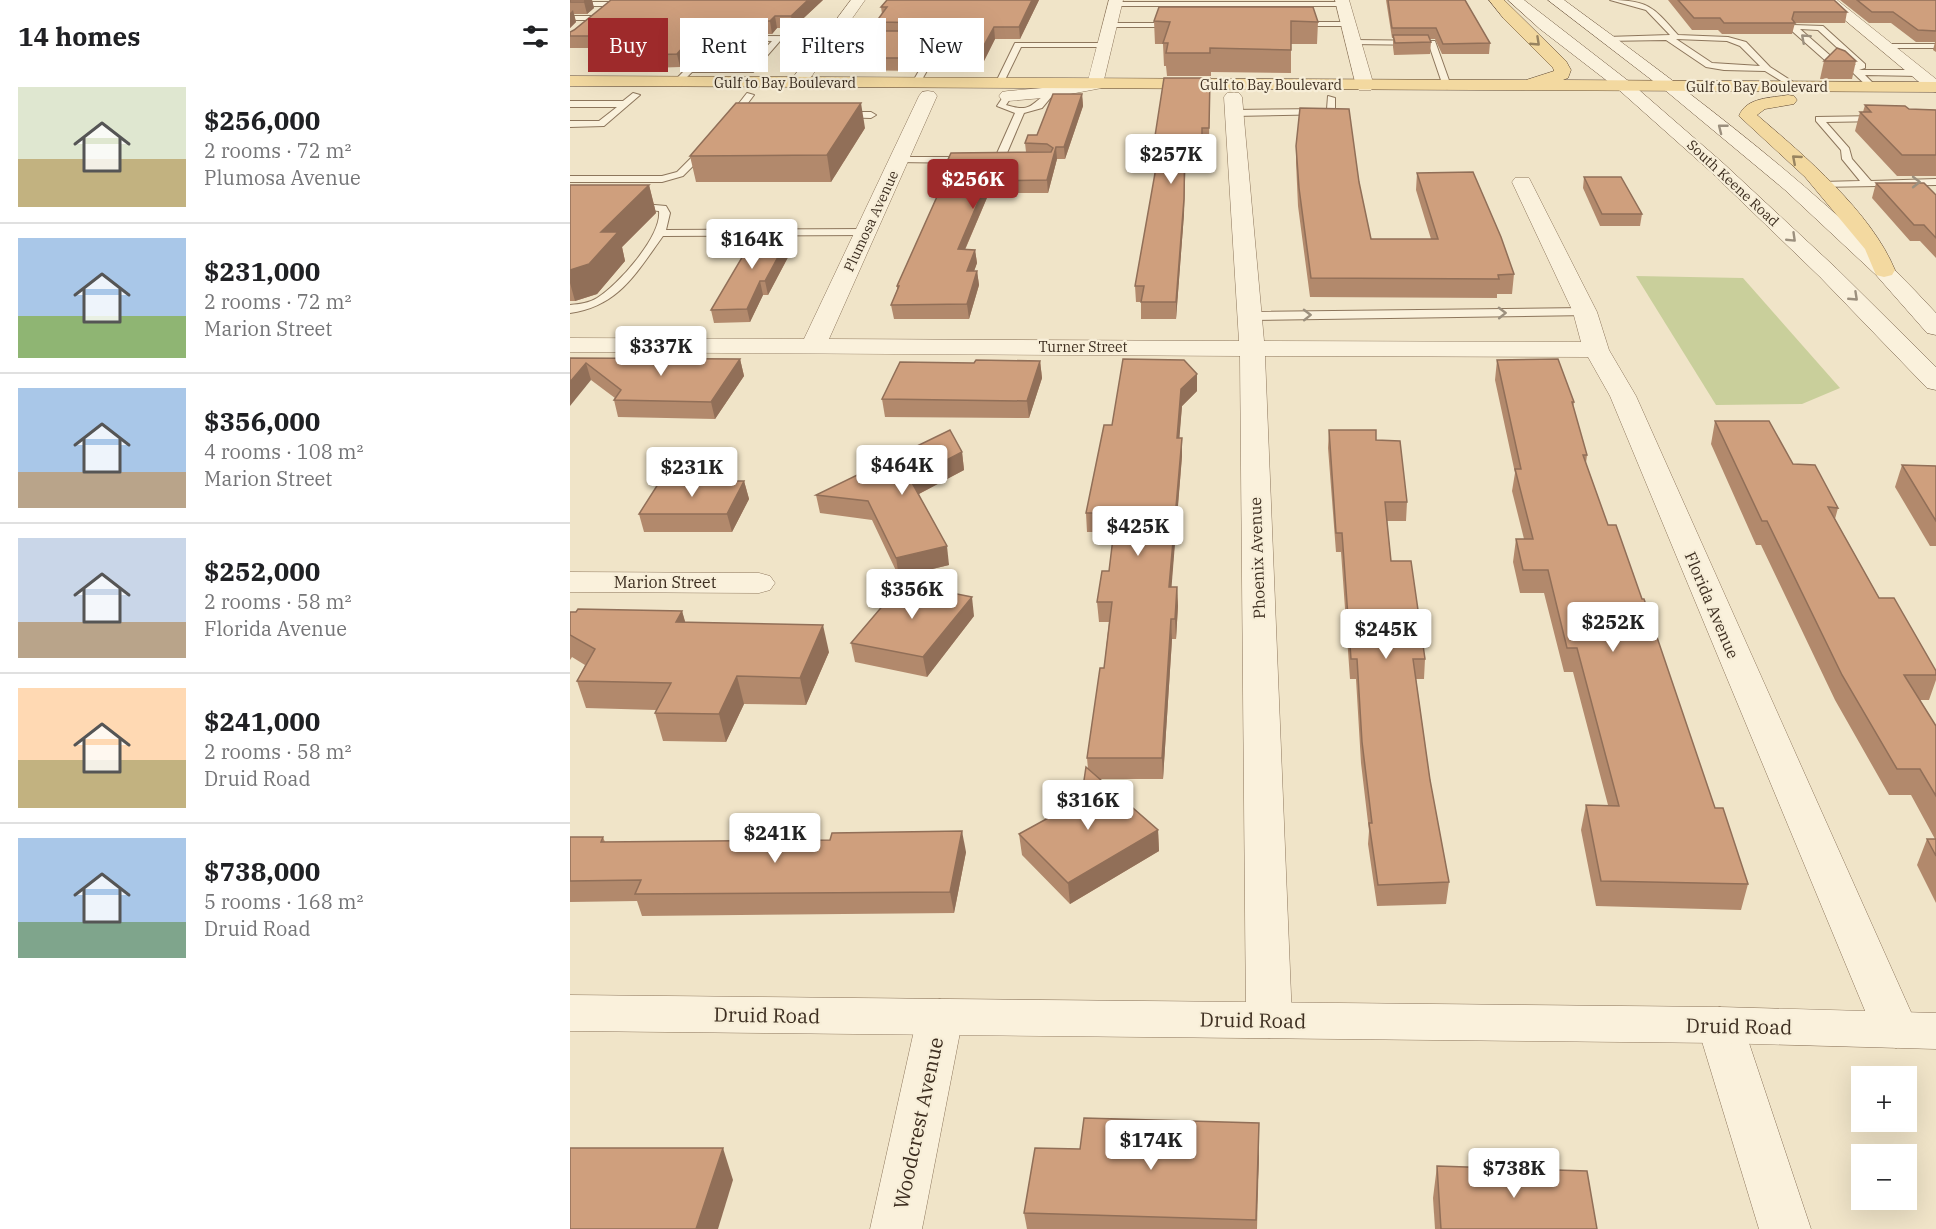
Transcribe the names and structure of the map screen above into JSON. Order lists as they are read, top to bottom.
{
  "streets": {
    "main road": ["Gulf to Bay Boulevard"],
    "street": [
      "South Keene Road",
      "Plumosa Avenue",
      "Turner Street",
      "Phoenix Avenue",
      "Marion Street",
      "Florida Avenue",
      "Druid Road",
      "Woodcrest Avenue"
    ]
  },
  "crossings": [
    ["Gulf to Bay Boulevard", "South Keene Road"],
    ["Gulf to Bay Boulevard", "Plumosa Avenue"],
    ["Gulf to Bay Boulevard", "Phoenix Avenue"],
    ["Plumosa Avenue", "Turner Street"],
    ["Turner Street", "Phoenix Avenue"],
    ["Turner Street", "Florida Avenue"],
    ["Phoenix Avenue", "Druid Road"],
    ["Florida Avenue", "Druid Road"],
    ["Druid Road", "Woodcrest Avenue"]
  ],
  "page": {
    "heading": "14 homes",
    "chip": [
      "Buy",
      "Rent",
      "Filters",
      "New"
    ],
    "list": [
      {
        "name": "$256,000",
        "note": "2 rooms · 72 m² · Plumosa Avenue"
      },
      {
        "name": "$231,000",
        "note": "2 rooms · 72 m² · Marion Street"
      },
      {
        "name": "$356,000",
        "note": "4 rooms · 108 m² · Marion Street"
      },
      {
        "name": "$252,000",
        "note": "2 rooms · 58 m² · Florida Avenue"
      },
      {
        "name": "$241,000",
        "note": "2 rooms · 58 m² · Druid Road"
      },
      {
        "name": "$738,000",
        "note": "5 rooms · 168 m² · Druid Road"
      }
    ],
    "price": [
      "$257K",
      "$256K",
      "$164K",
      "$337K",
      "$464K",
      "$231K",
      "$425K",
      "$356K",
      "$252K",
      "$245K",
      "$316K",
      "$241K",
      "$174K",
      "$738K"
    ],
    "map_buttons": ["+", "−"]
  }
}
